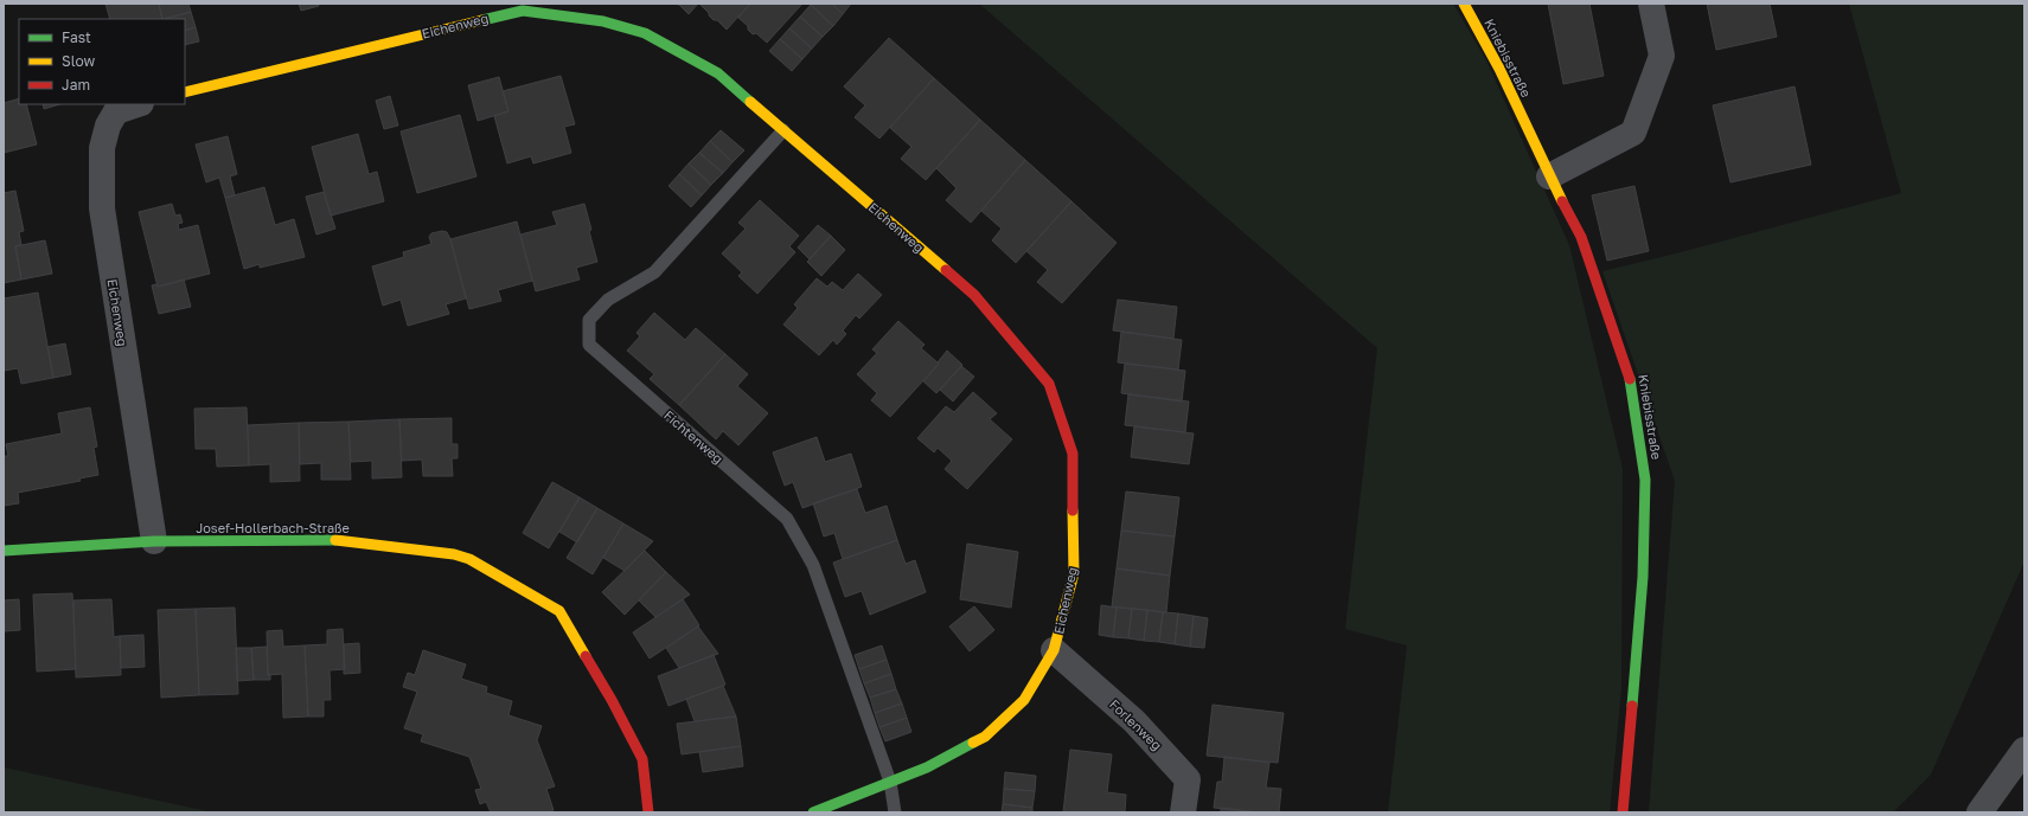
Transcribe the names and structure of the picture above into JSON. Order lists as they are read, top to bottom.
{
  "streets": {
    "street": [
      "Eichenweg",
      "Kniebisstraße",
      "Josef-Hollerbach-Straße",
      "Forlenweg"
    ],
    "lane": ["Fichtenweg"]
  },
  "crossings": [
    ["Eichenweg", "Fichtenweg"],
    ["Eichenweg", "Josef-Hollerbach-Straße"],
    ["Eichenweg", "Forlenweg"]
  ],
  "legend": ["Fast", "Slow", "Jam"]
}
